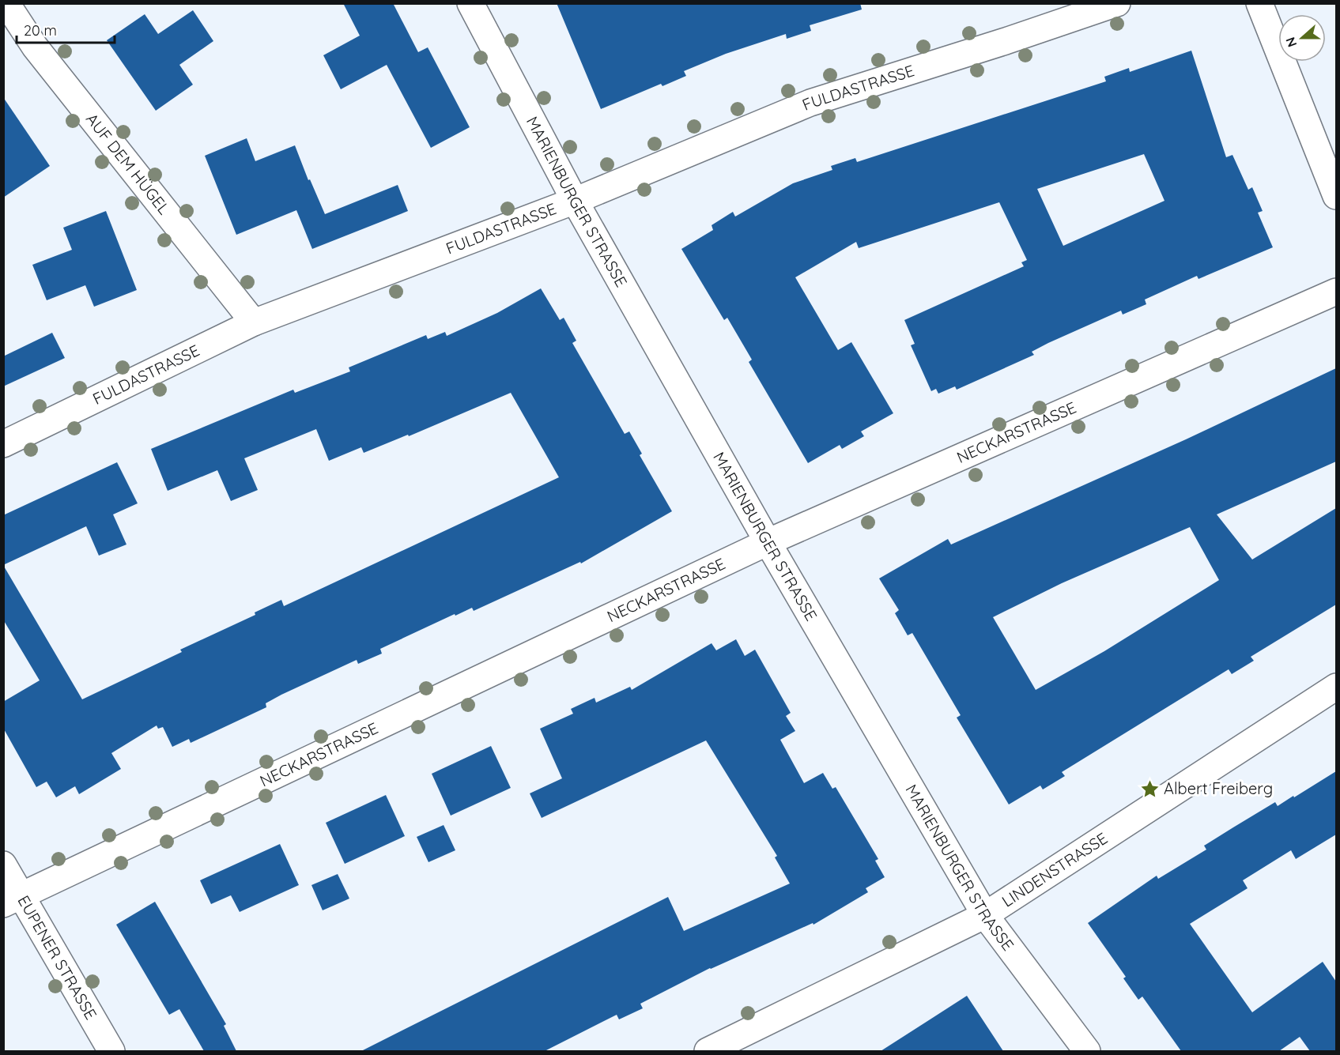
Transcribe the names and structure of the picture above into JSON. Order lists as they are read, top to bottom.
{
  "streets": {
    "street": [
      "FULDASTRASSE",
      "AUF DEM HÜGEL",
      "MARIENBURGER STRASSE",
      "NECKARSTRASSE",
      "LINDENSTRASSE",
      "EUPENER STRASSE"
    ]
  },
  "crossings": [
    ["FULDASTRASSE", "AUF DEM HÜGEL"],
    ["FULDASTRASSE", "MARIENBURGER STRASSE"],
    ["MARIENBURGER STRASSE", "NECKARSTRASSE"],
    ["MARIENBURGER STRASSE", "LINDENSTRASSE"],
    ["NECKARSTRASSE", "EUPENER STRASSE"]
  ],
  "places": {
    "place": ["Albert Freiberg"]
  },
  "scale_bar": "20 m",
  "north": "left"
}
